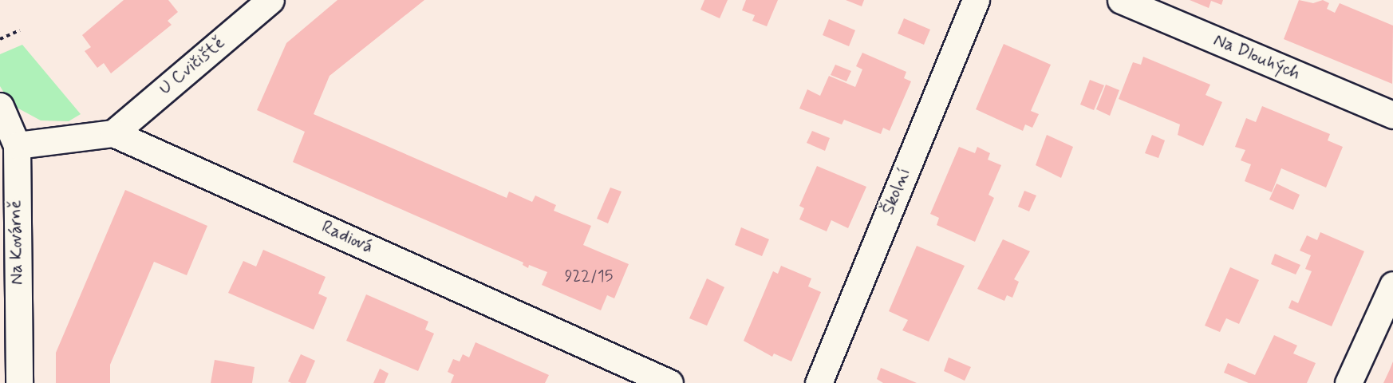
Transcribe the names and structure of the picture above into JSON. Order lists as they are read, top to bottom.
{
  "streets": {
    "street": [
      "Na Dlouhých",
      "U Cvičiště",
      "Školní",
      "Radiová",
      "Na Kovárně"
    ]
  },
  "crossings": [
    ["U Cvičiště", "Radiová"]
  ],
  "house_numbers": ["922/15"]
}
